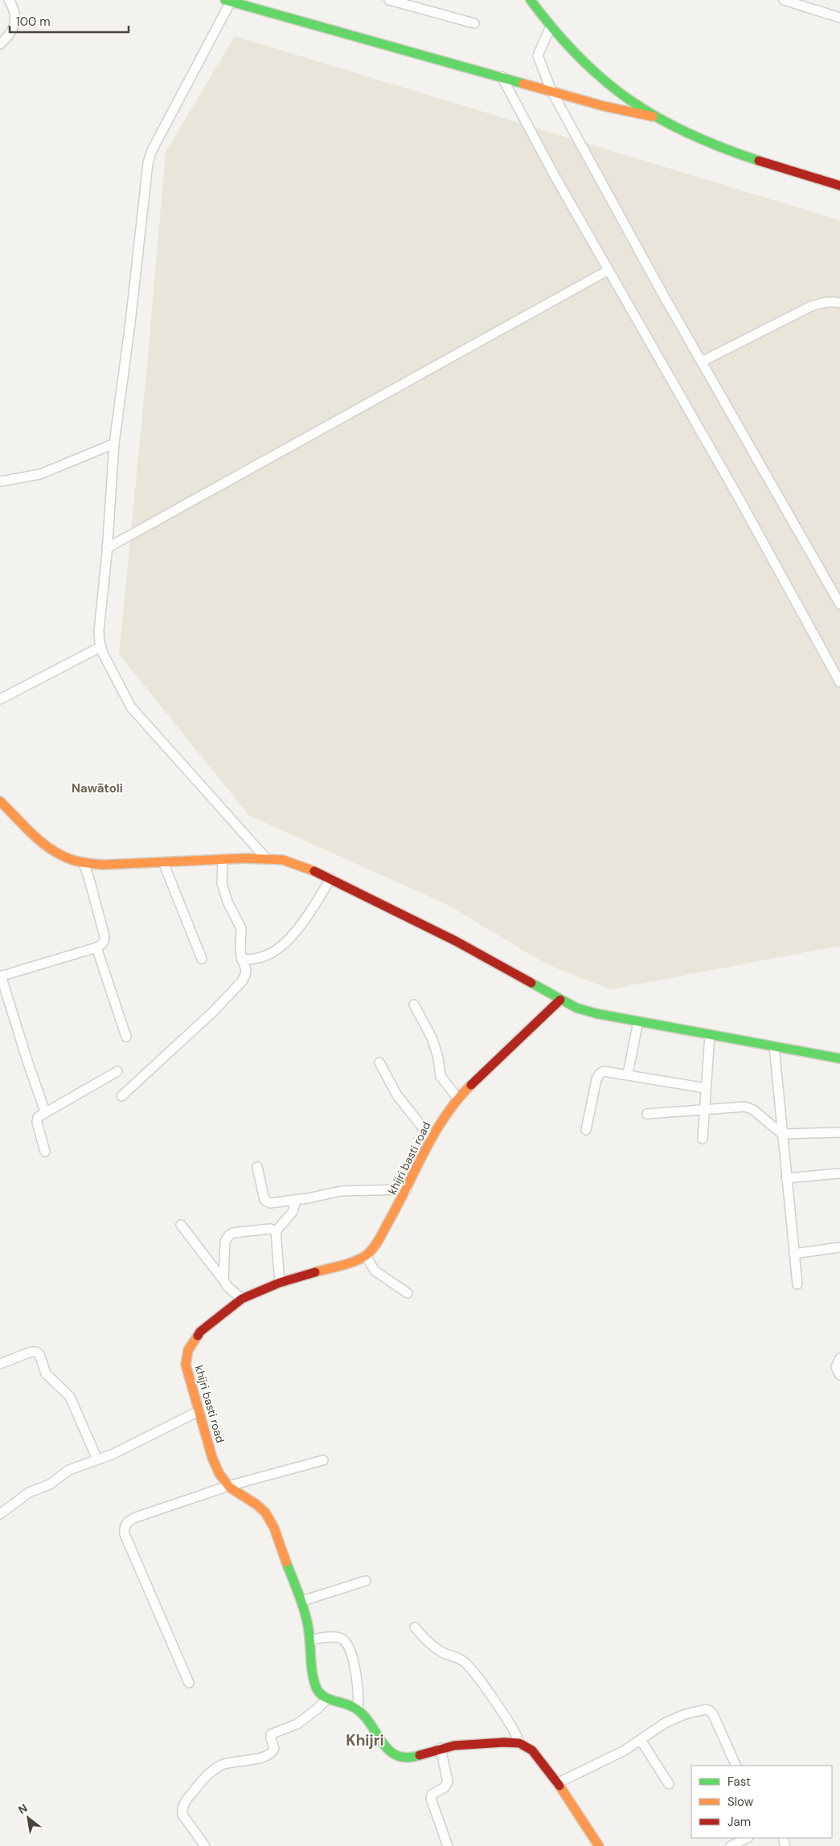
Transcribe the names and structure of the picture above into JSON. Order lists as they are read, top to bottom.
{
  "streets": {
    "street": ["khijri basti road"]
  },
  "districts": ["Nawātoli", "Khijri"],
  "legend": ["Fast", "Slow", "Jam"],
  "scale_bar": "100 m",
  "north": "top left"
}
